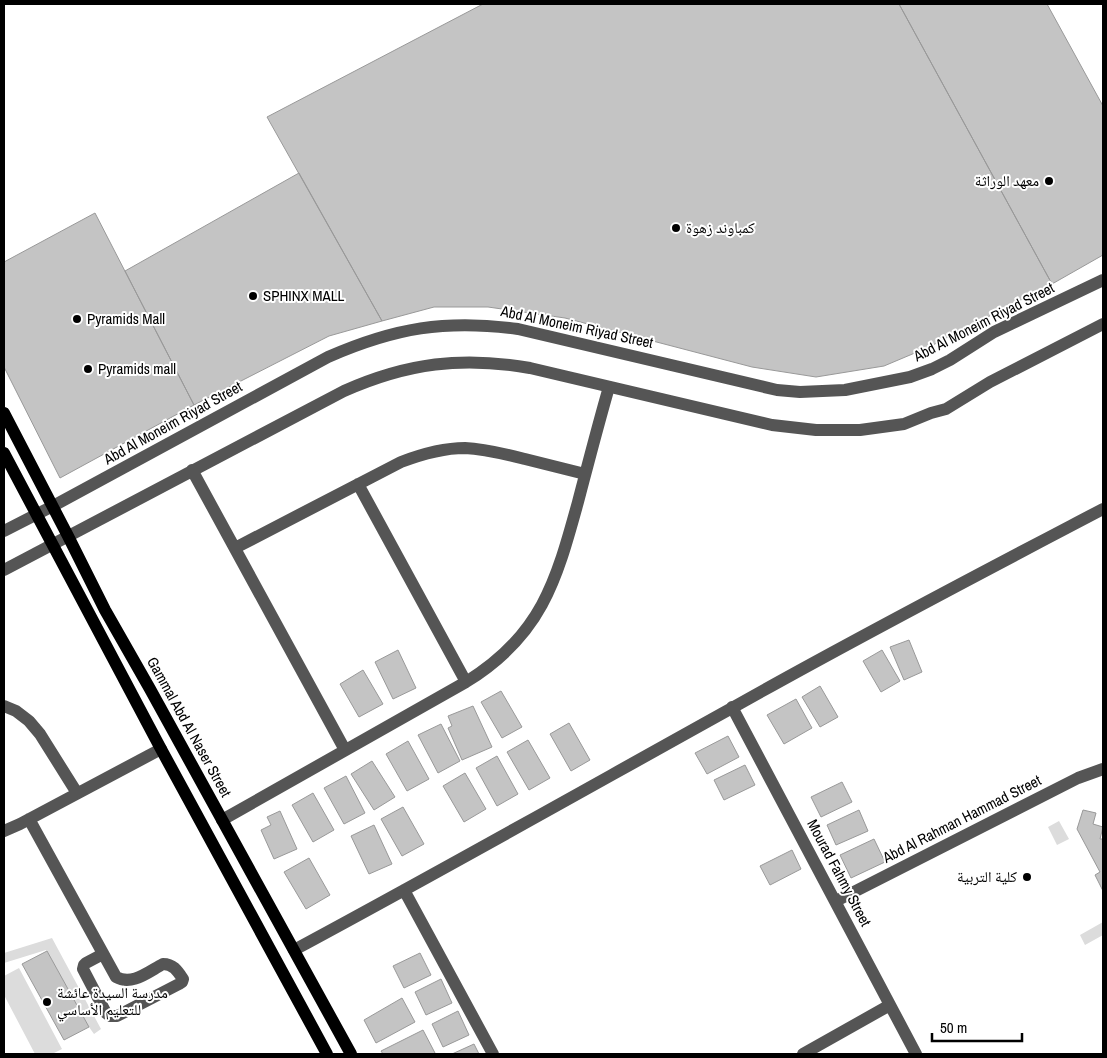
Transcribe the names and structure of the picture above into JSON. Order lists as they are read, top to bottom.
{
  "streets": {
    "main road": ["Gammal Abd Al Naser Street"],
    "street": ["Abd Al Moneim Riyad Street", "Abd Al Rahman Hammad Street", "Mourad Fahmy Street"]
  },
  "crossings": [
    ["Abd Al Moneim Riyad Street", "Gammal Abd Al Naser Street"],
    ["Abd Al Rahman Hammad Street", "Mourad Fahmy Street"]
  ],
  "places": [
    "معهد الوراثة",
    "كمباوند زهوة",
    "SPHINX MALL",
    "Pyramids Mall",
    "Pyramids mall",
    "كلية التربية",
    "مدرسة السيدة عائشة للتعليم الأساسي"
  ],
  "scale_bar": "50 m"
}
